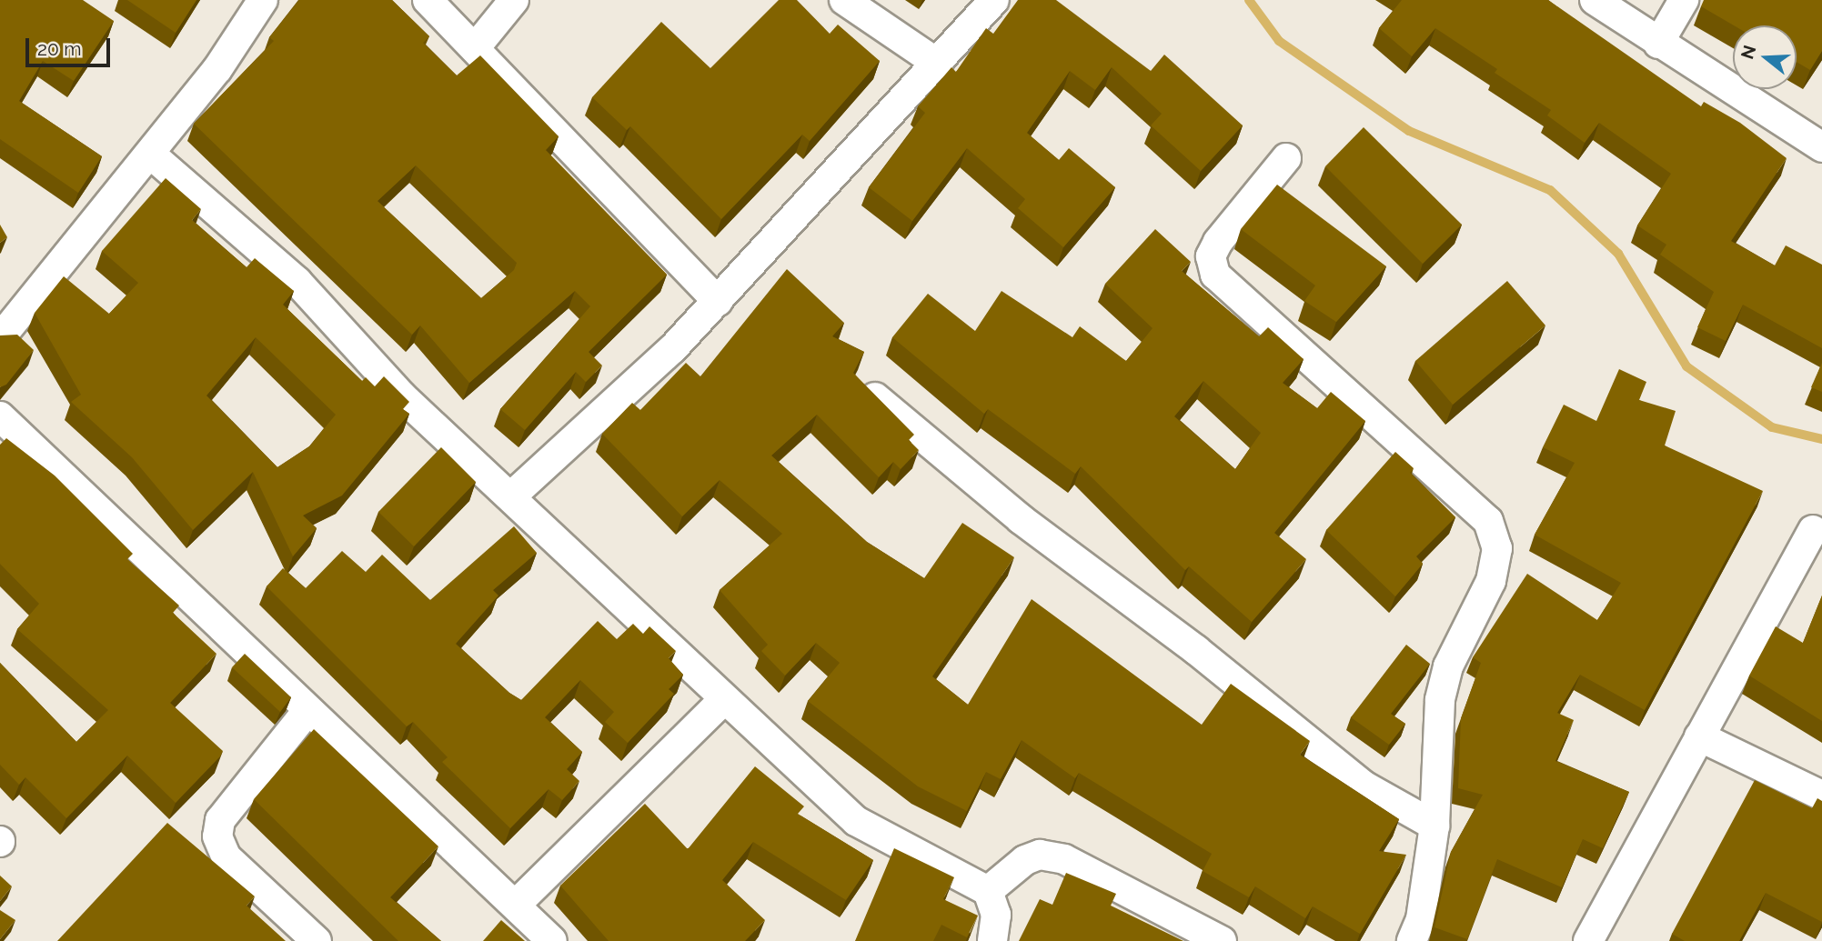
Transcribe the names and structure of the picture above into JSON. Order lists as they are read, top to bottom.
{
  "scale_bar": "20 m",
  "north": "left"
}
